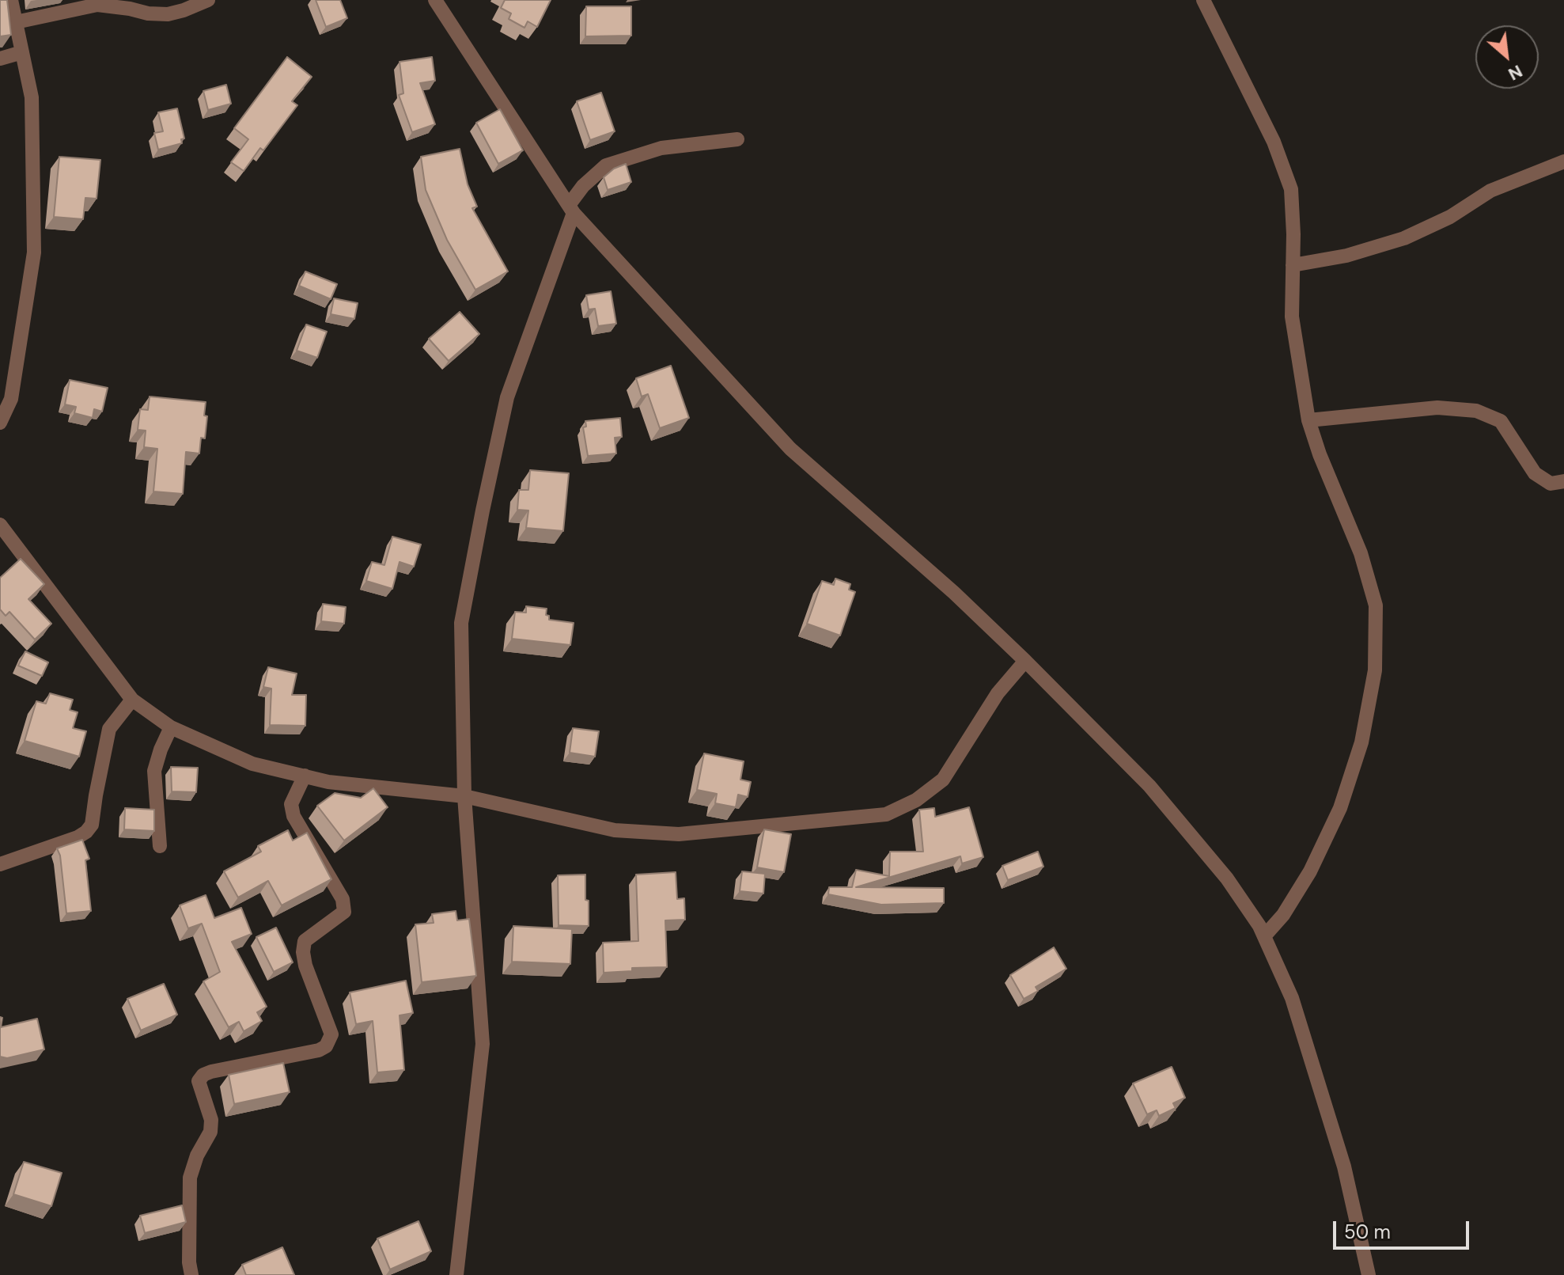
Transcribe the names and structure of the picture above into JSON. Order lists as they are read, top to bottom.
{
  "scale_bar": "50 m",
  "north": "bottom right"
}
